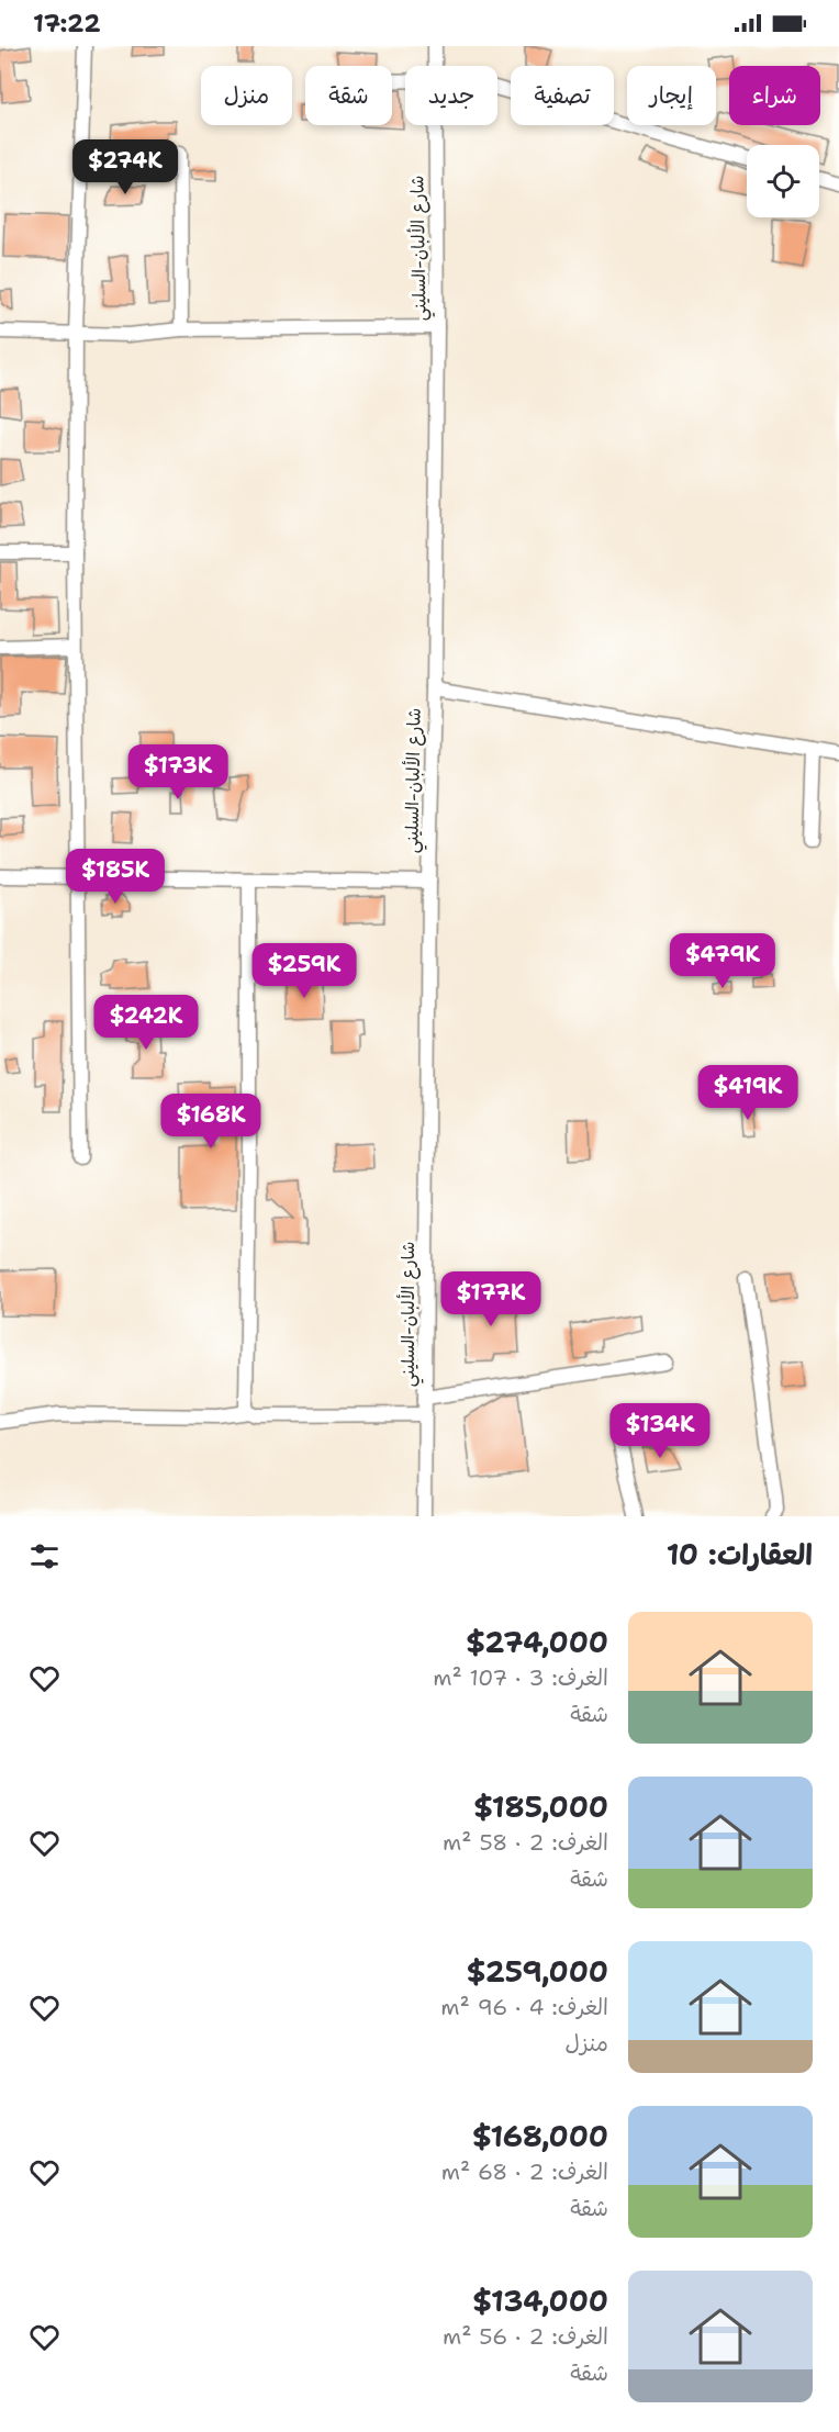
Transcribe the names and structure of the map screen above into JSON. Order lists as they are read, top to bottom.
{
  "streets": {
    "street": ["شارع الألبان-السليني"]
  },
  "page": {
    "status": "17:22",
    "chip": [
      "شراء",
      "إيجار",
      "تصفية",
      "جديد",
      "شقة",
      "منزل"
    ],
    "price": [
      "$274K",
      "$173K",
      "$185K",
      "$479K",
      "$259K",
      "$242K",
      "$419K",
      "$168K",
      "$177K",
      "$134K"
    ],
    "heading": "العقارات: 10",
    "list": [
      {
        "name": "$274,000",
        "note": "الغرف: 3 · 107 m² · شقة"
      },
      {
        "name": "$185,000",
        "note": "الغرف: 2 · 58 m² · شقة"
      },
      {
        "name": "$259,000",
        "note": "الغرف: 4 · 96 m² · منزل"
      },
      {
        "name": "$168,000",
        "note": "الغرف: 2 · 68 m² · شقة"
      },
      {
        "name": "$134,000",
        "note": "الغرف: 2 · 56 m² · شقة"
      }
    ]
  }
}
